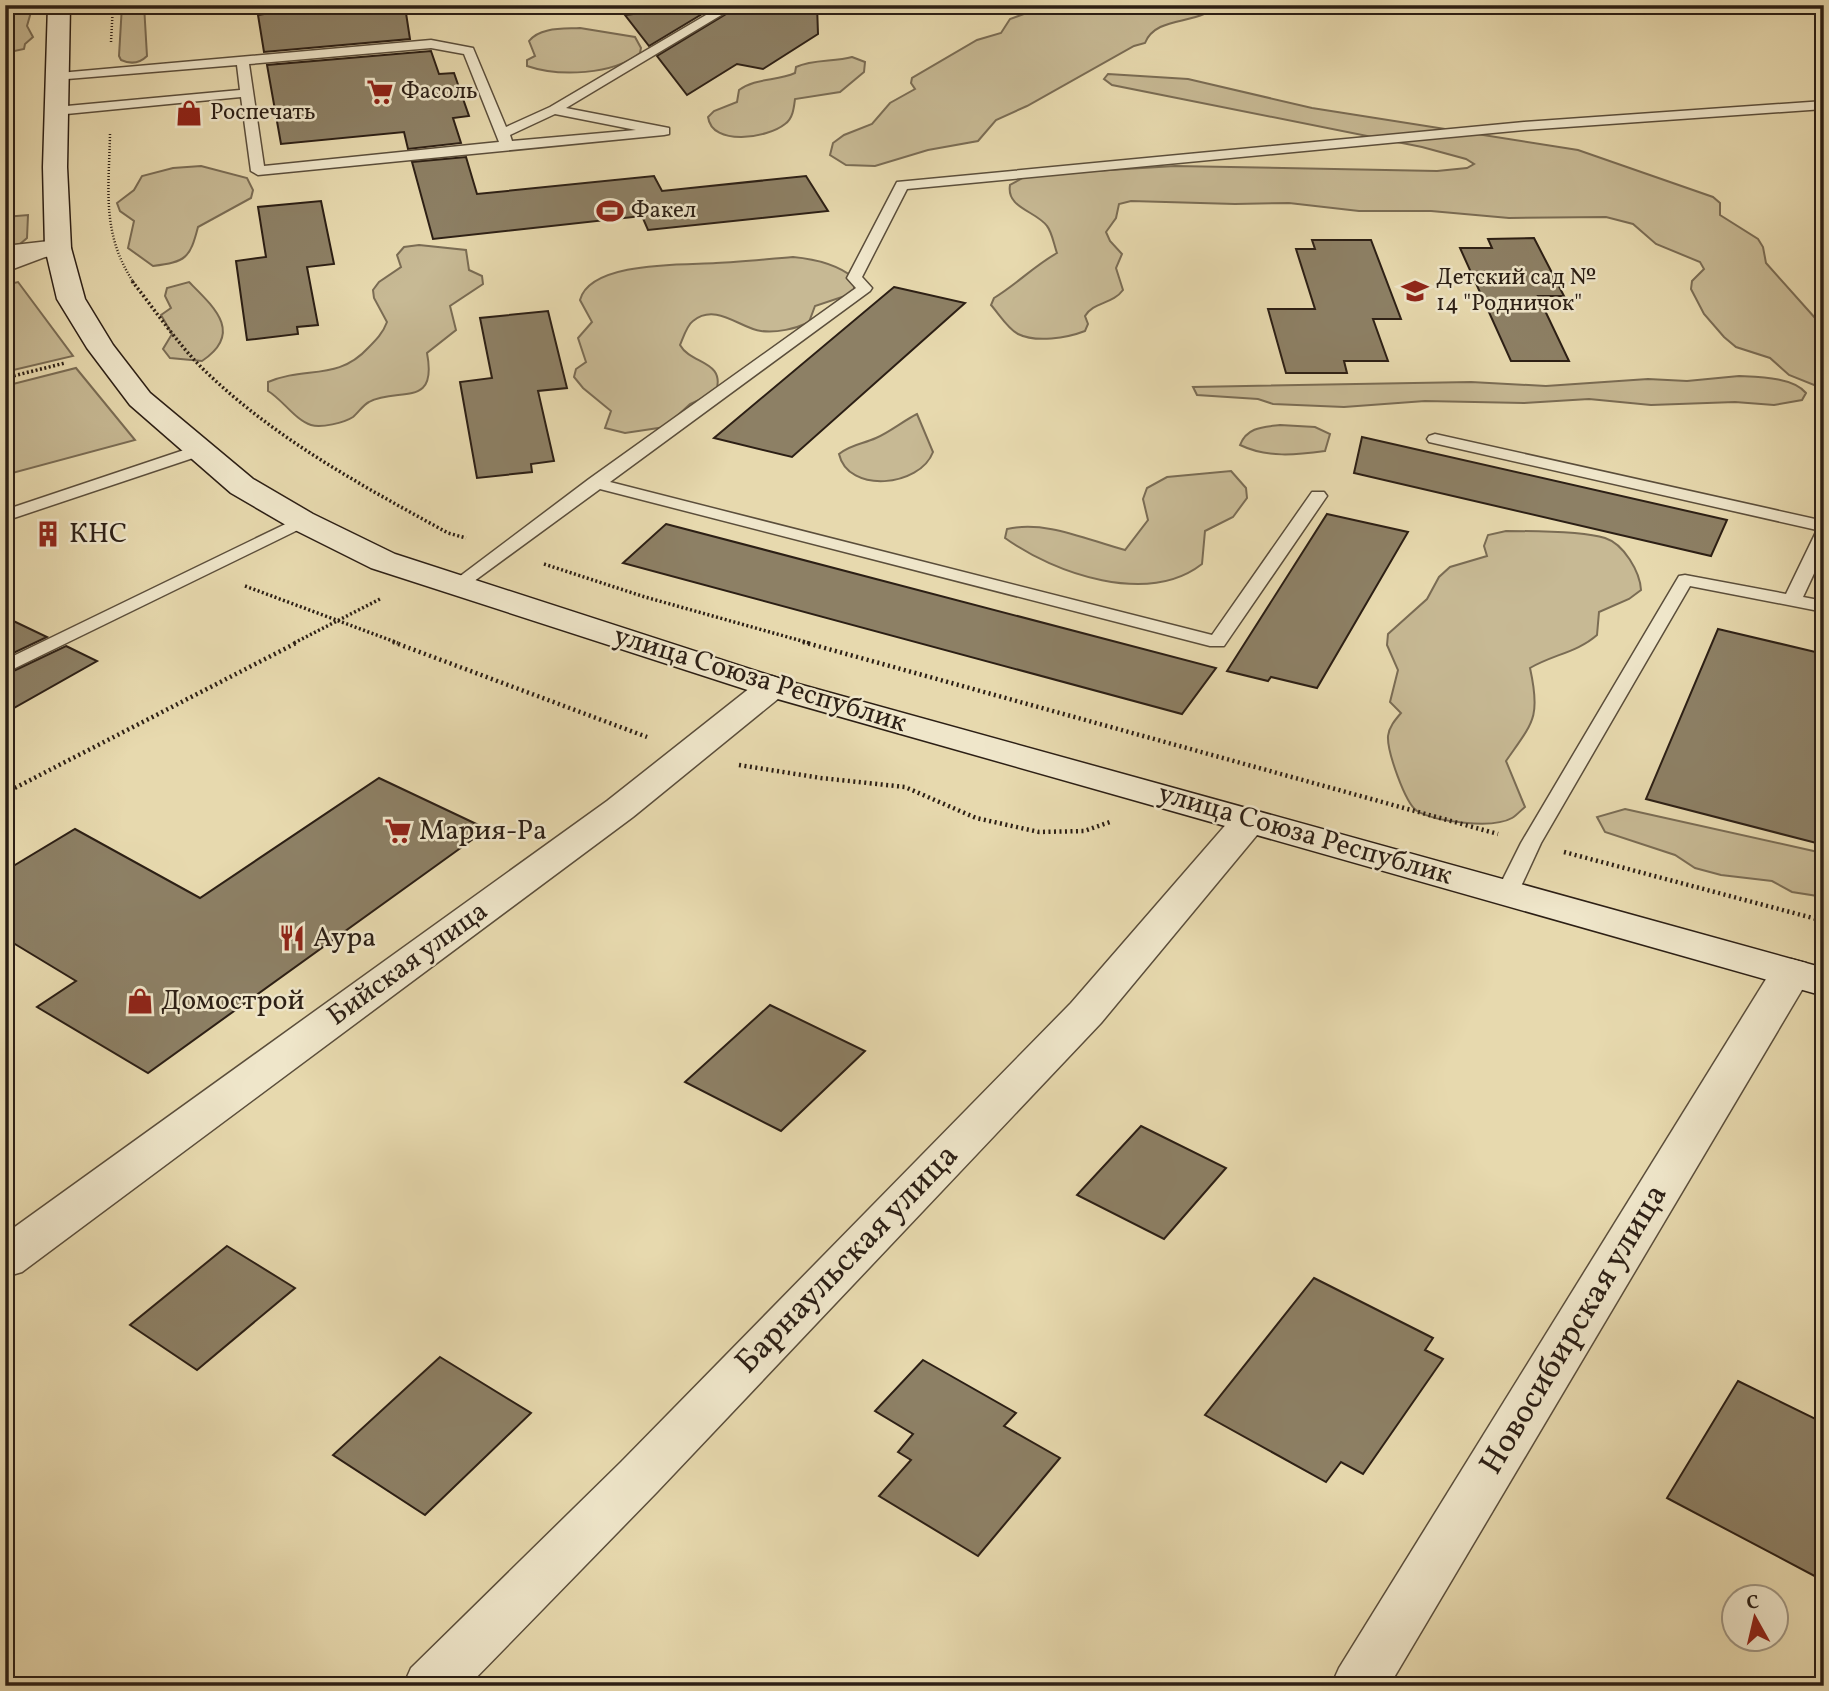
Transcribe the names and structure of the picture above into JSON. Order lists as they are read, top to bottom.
{
  "streets": {
    "street": [
      "улица Союза Республик",
      "Бийская улица",
      "Барнаульская улица",
      "Новосибирская улица"
    ]
  },
  "crossings": [
    ["улица Союза Республик", "Бийская улица"],
    ["улица Союза Республик", "Барнаульская улица"],
    ["улица Союза Республик", "Новосибирская улица"]
  ],
  "places": {
    "supermarket": ["Фасоль", "Мария-Ра"],
    "shop": ["Роспечать", "Домострой"],
    "sports": ["Факел"],
    "school or university": ["Детский сад № 14 \"Родничок\""],
    "building": ["КНС"],
    "restaurant": ["Аура"]
  },
  "north": "top"
}
